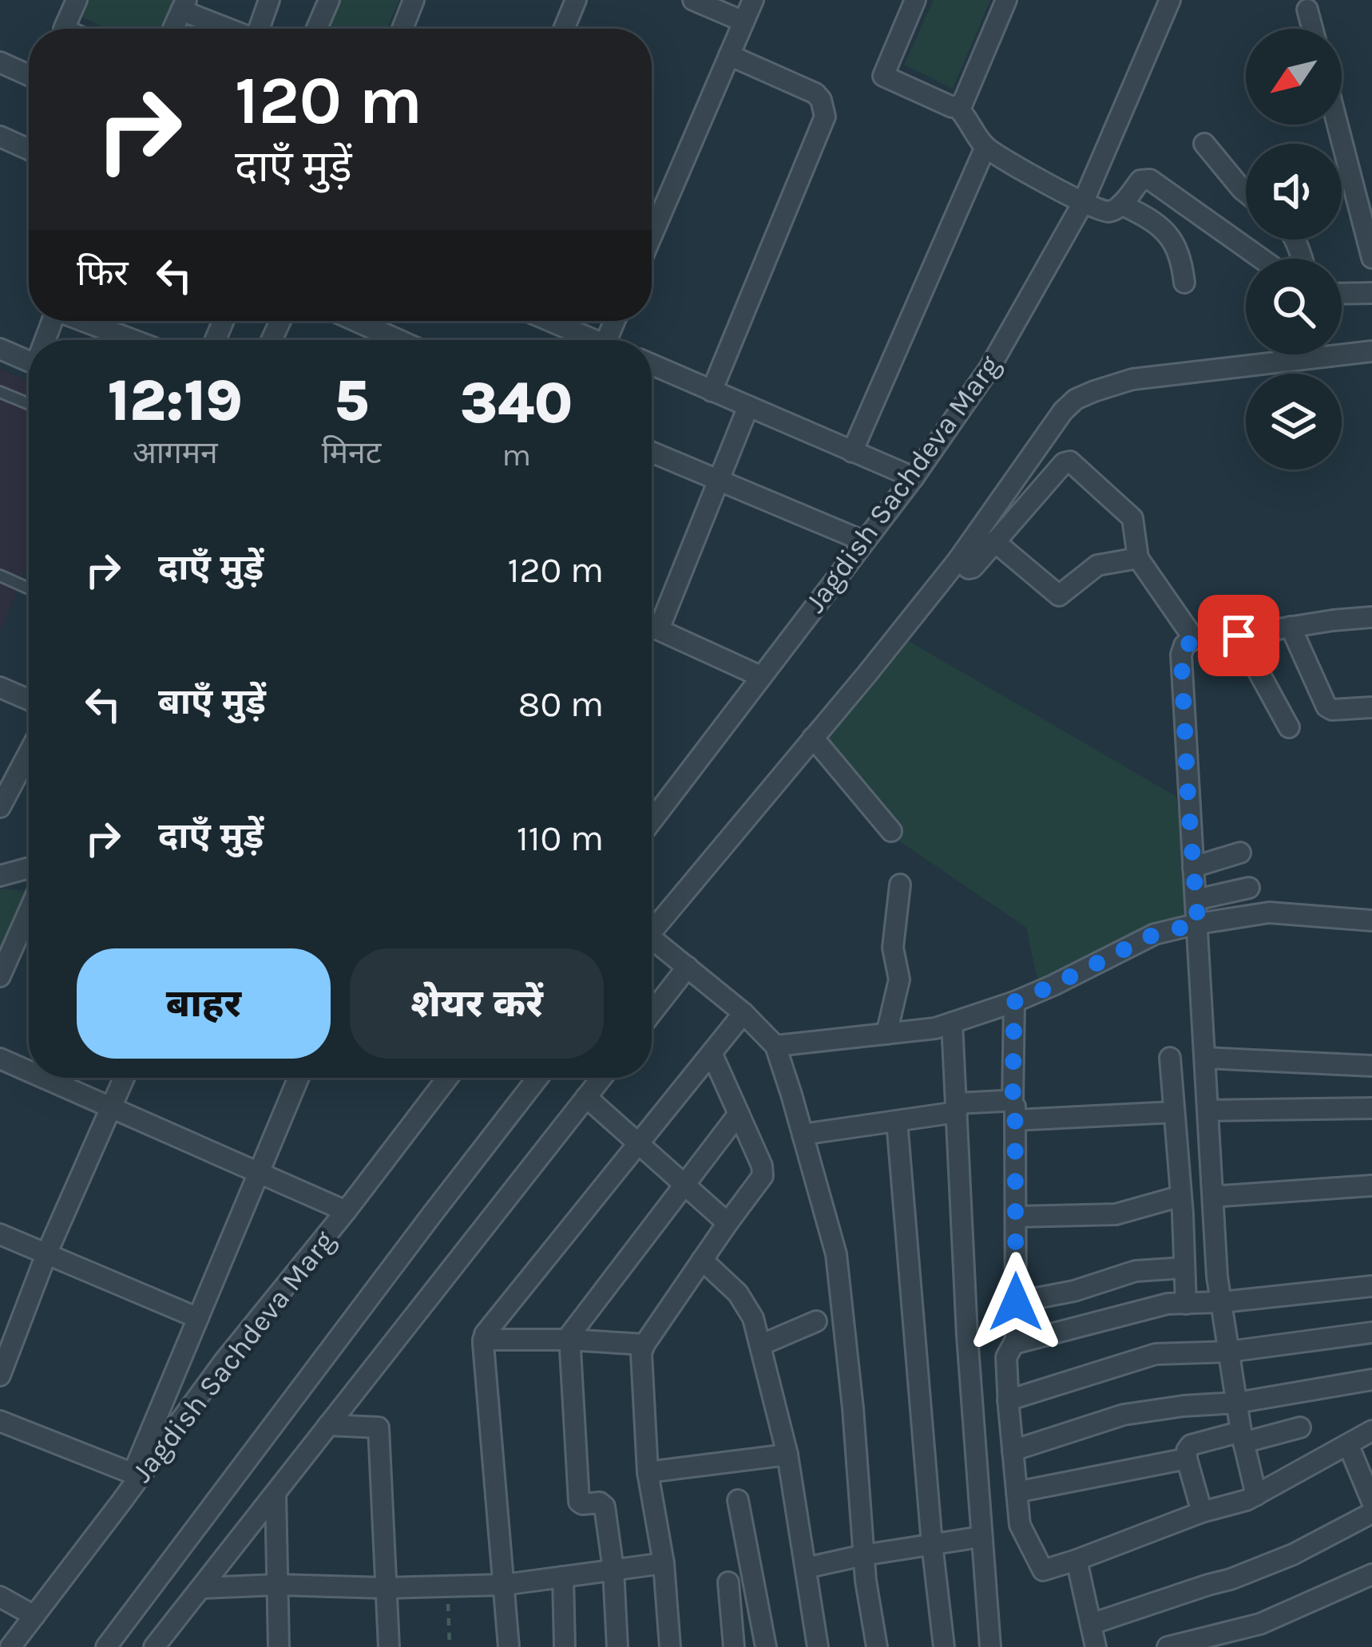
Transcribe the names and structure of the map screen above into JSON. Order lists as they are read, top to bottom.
{
  "streets": {
    "street": ["Jagdish Sachdeva Marg"]
  },
  "north": "bottom left",
  "page": {
    "turn": ["120 m", "दाएँ मुड़ें"],
    "then": "फिर",
    "eta": [
      "12:19",
      "आगमन",
      "5",
      "मिनट",
      "340",
      "m"
    ],
    "list": [
      {
        "name": "दाएँ मुड़ें",
        "value": "120 m"
      },
      {
        "name": "बाएँ मुड़ें",
        "value": "80 m"
      },
      {
        "name": "दाएँ मुड़ें",
        "value": "110 m"
      }
    ],
    "buttons": ["बाहर", "शेयर करें"]
  }
}
